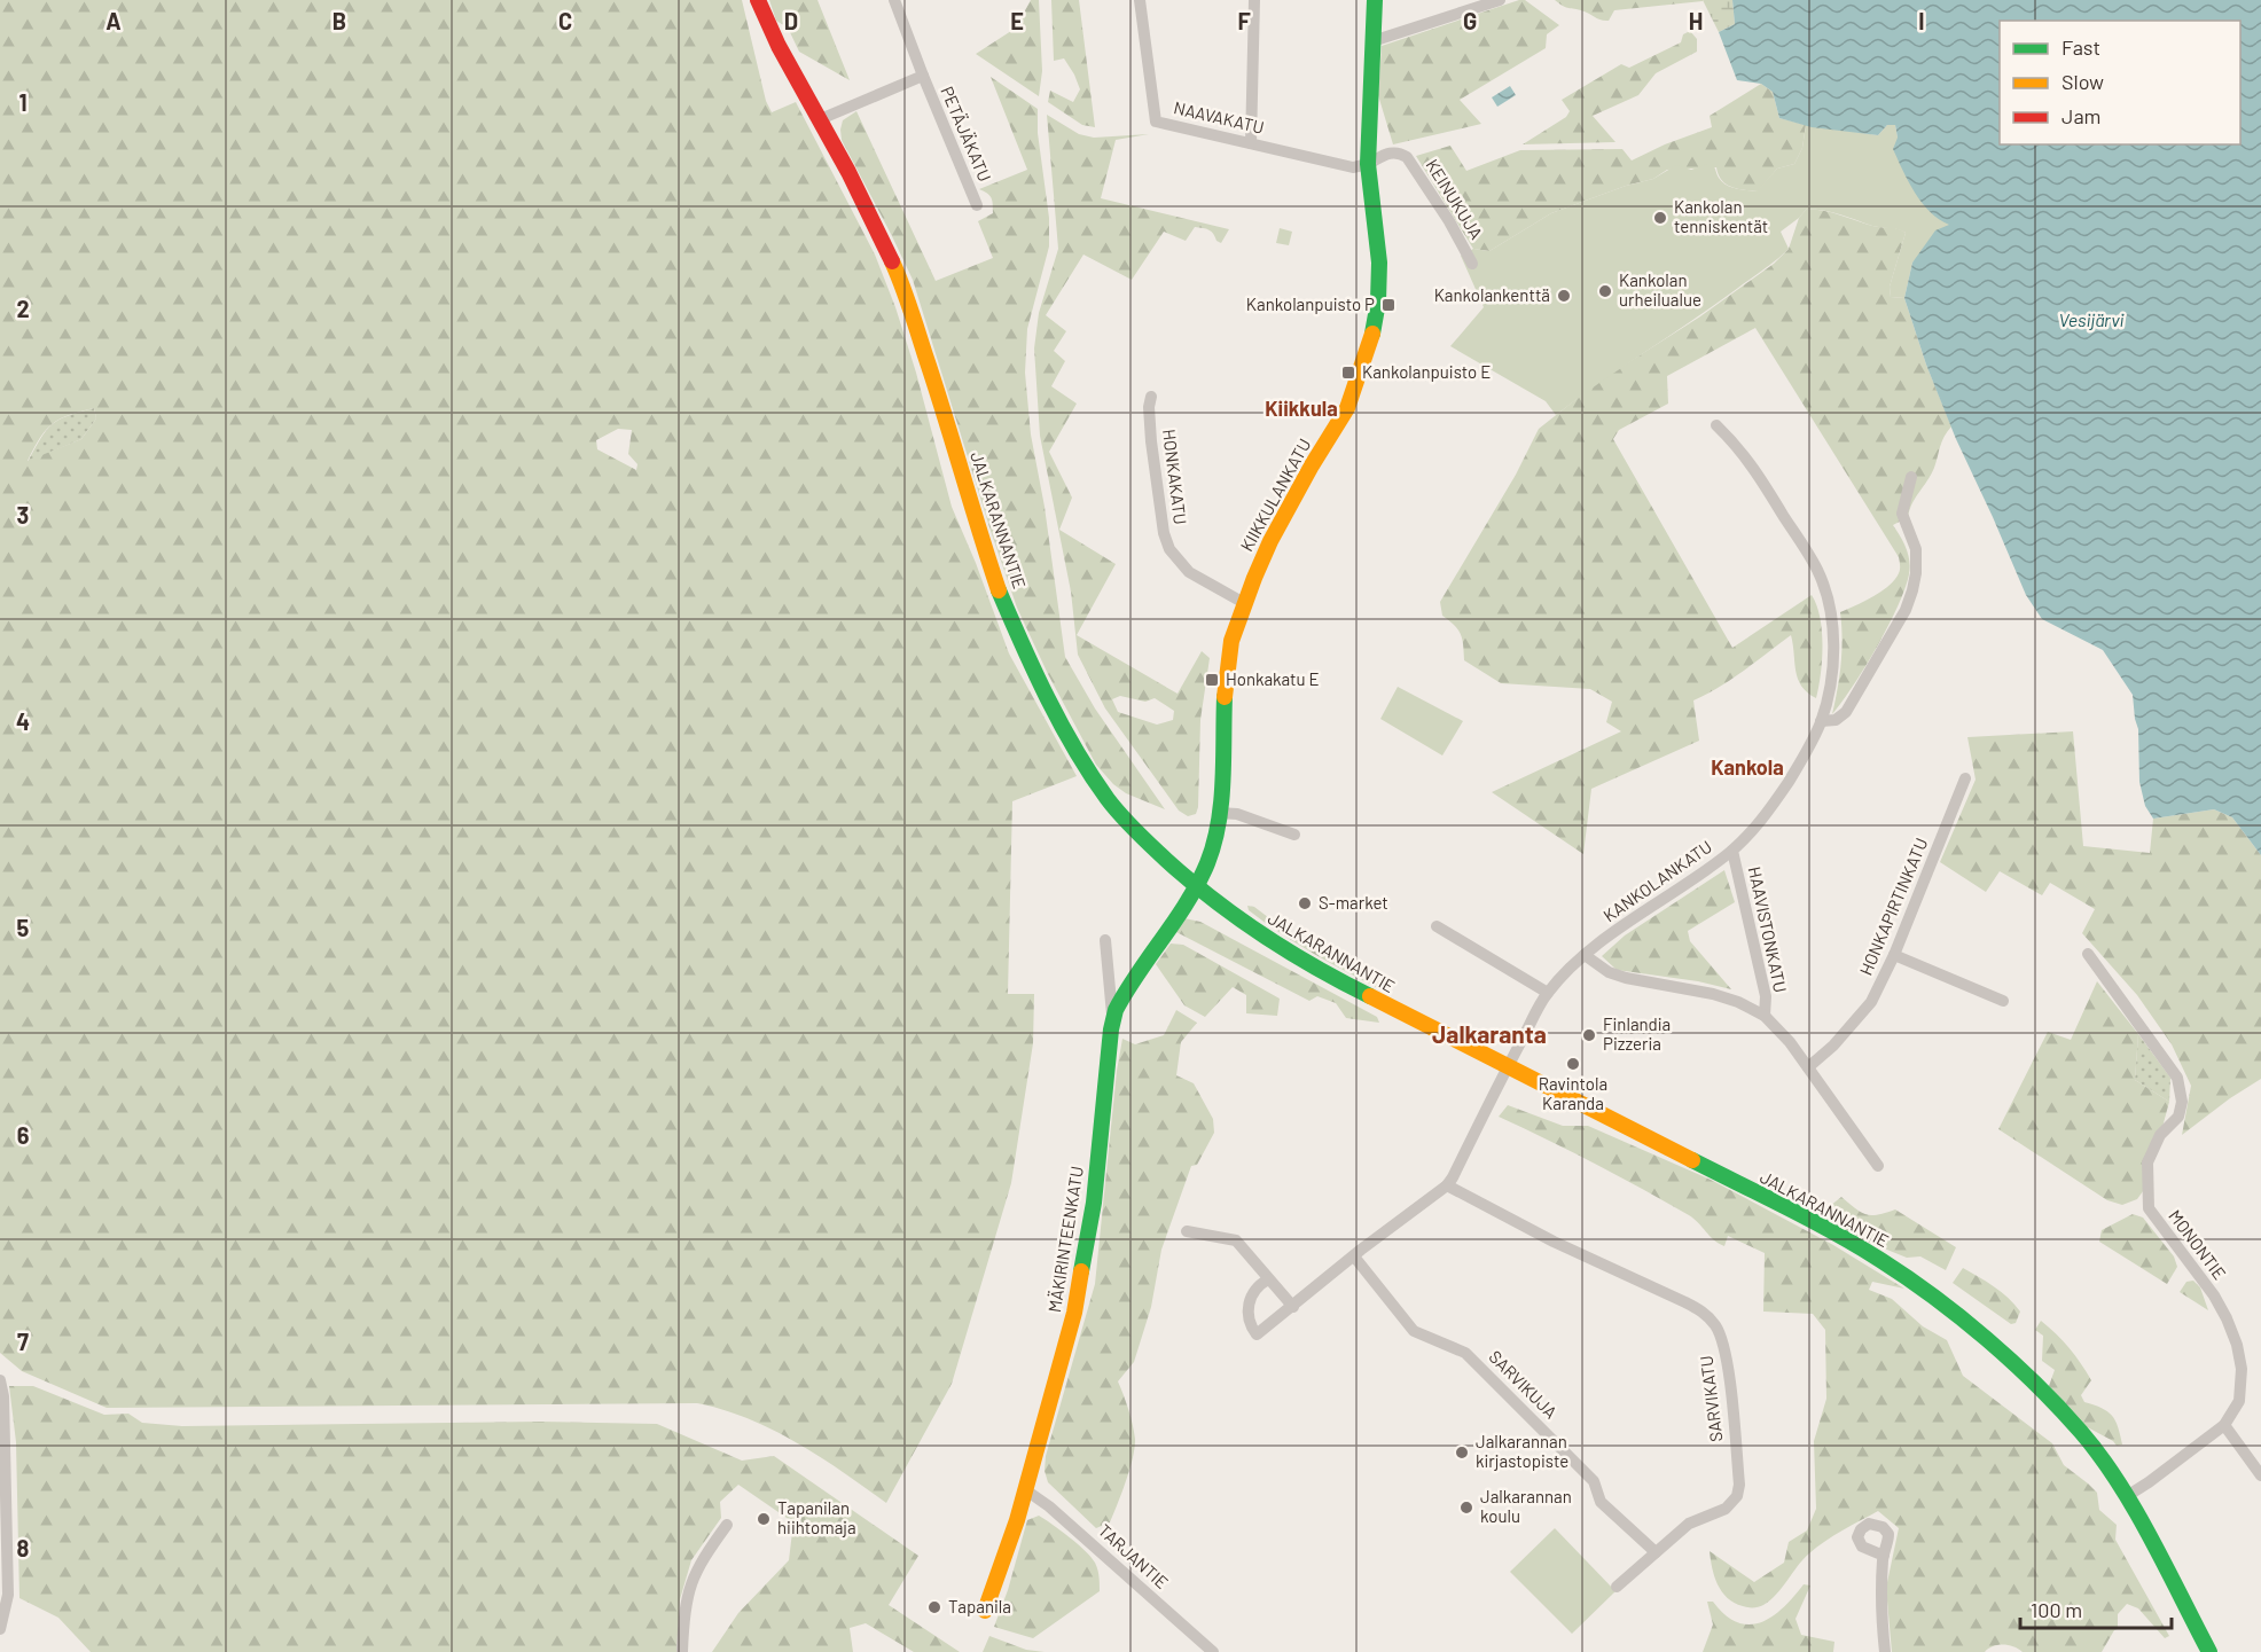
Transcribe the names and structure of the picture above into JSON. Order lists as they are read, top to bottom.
{
  "streets": {
    "main road": ["KIIKKULANKATU", "JALKARANNANTIE", "MÄKIRINTEENKATU"],
    "street": [
      "NAAVAKATU",
      "PETÄJÄKATU",
      "KEINUKUJA",
      "HONKAKATU",
      "KANKOLANKATU",
      "HONKAPIRTINKATU",
      "HAAVISTONKATU",
      "MONONTIE",
      "SARVIKUJA",
      "SARVIKATU",
      "TARJANTIE"
    ]
  },
  "crossings": [
    ["NAAVAKATU", "KEINUKUJA"],
    ["NAAVAKATU", "KIIKKULANKATU"],
    ["PETÄJÄKATU", "JALKARANNANTIE"],
    ["KEINUKUJA", "KIIKKULANKATU"],
    ["HONKAKATU", "KIIKKULANKATU"],
    ["KIIKKULANKATU", "JALKARANNANTIE"],
    ["KIIKKULANKATU", "MÄKIRINTEENKATU"],
    ["JALKARANNANTIE", "KANKOLANKATU"],
    ["JALKARANNANTIE", "MÄKIRINTEENKATU"],
    ["JALKARANNANTIE", "MONONTIE"],
    ["KANKOLANKATU", "HAAVISTONKATU"],
    ["MÄKIRINTEENKATU", "TARJANTIE"],
    ["SARVIKUJA", "SARVIKATU"]
  ],
  "districts": ["Kiikkula", "Kankola", "Jalkaranta"],
  "water": ["Vesijärvi"],
  "places": {
    "other": [
      "Kankolan tenniskentät",
      "Kankolan urheilualue",
      "Kankolankenttä",
      "S-market",
      "Finlandia Pizzeria",
      "Ravintola Karanda",
      "Jalkarannan kirjastopiste",
      "Jalkarannan koulu",
      "Tapanilan hiihtomaja",
      "Tapanila"
    ],
    "transit": ["Kankolanpuisto P", "Kankolanpuisto E", "Honkakatu E"]
  },
  "legend": ["Fast", "Slow", "Jam"],
  "scale_bar": "100 m",
  "grid": {
    "columns": [
      "A",
      "B",
      "C",
      "D",
      "E",
      "F",
      "G",
      "H",
      "I"
    ],
    "rows": [
      "1",
      "2",
      "3",
      "4",
      "5",
      "6",
      "7",
      "8"
    ]
  }
}
